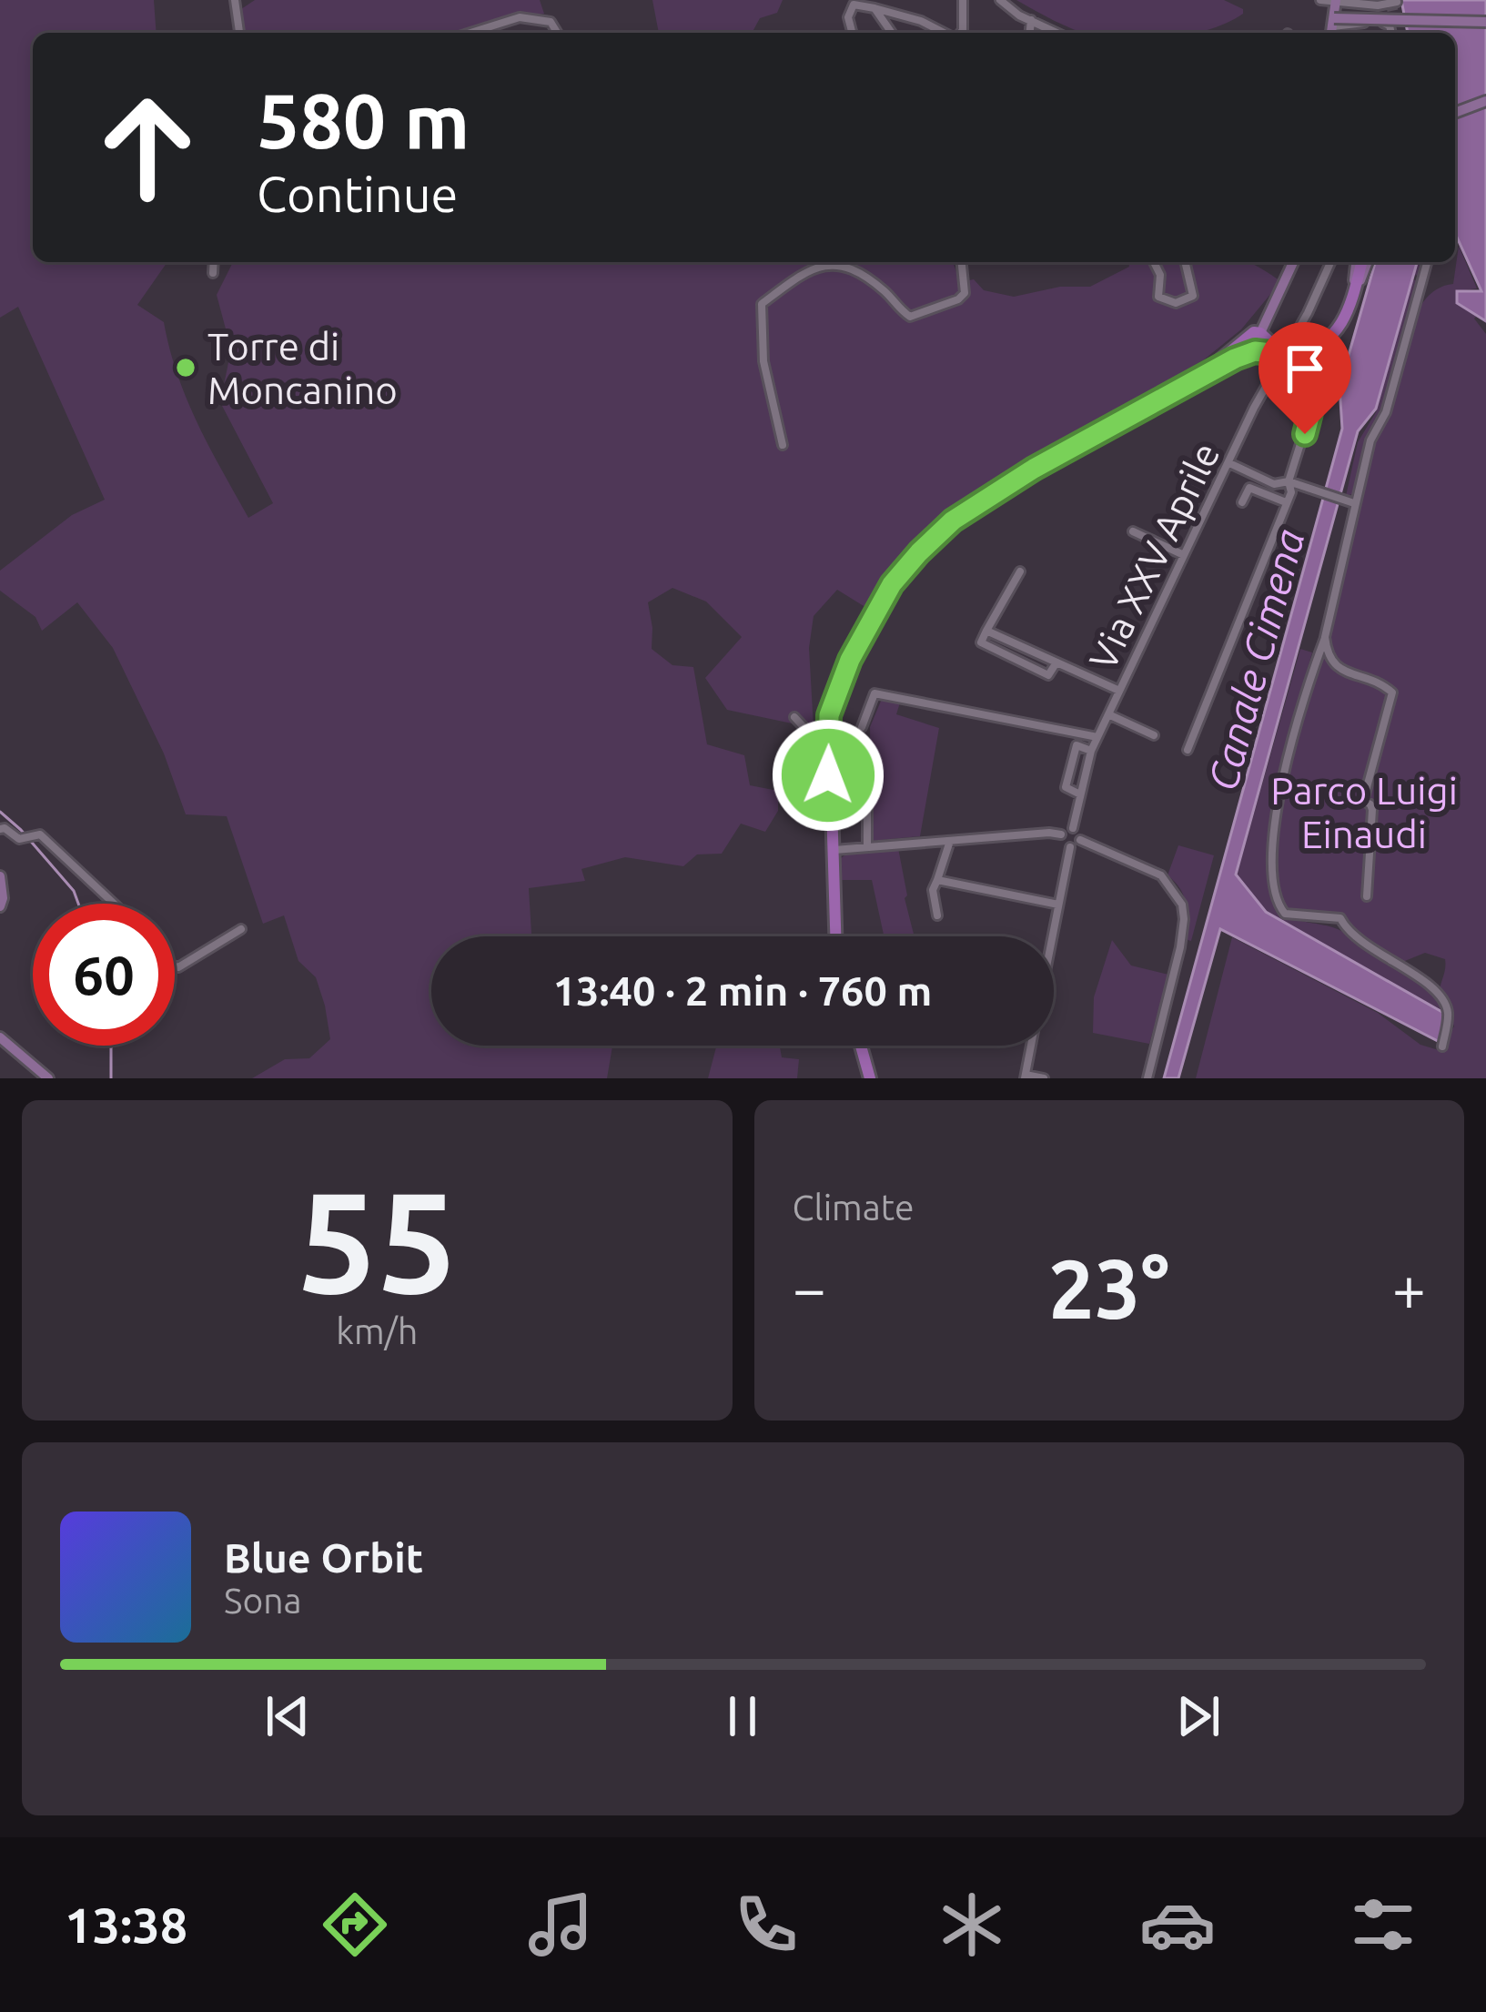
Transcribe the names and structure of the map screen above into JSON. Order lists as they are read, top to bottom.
{
  "streets": {
    "street": ["Via XXV Aprile"]
  },
  "water": ["Canale Cimena"],
  "parks": ["Parco Luigi Einaudi"],
  "places": ["Torre di Moncanino"],
  "page": {
    "turn": ["580 m", "Continue"],
    "limit": "60",
    "trip": "13:40 · 2 min · 760 m",
    "tile": [
      ["55", "km/h"],
      "Climate"
    ],
    "heat": ["−", "23°", "+"],
    "song": ["Blue Orbit", "Sona"],
    "tabs": "13:38"
  }
}
